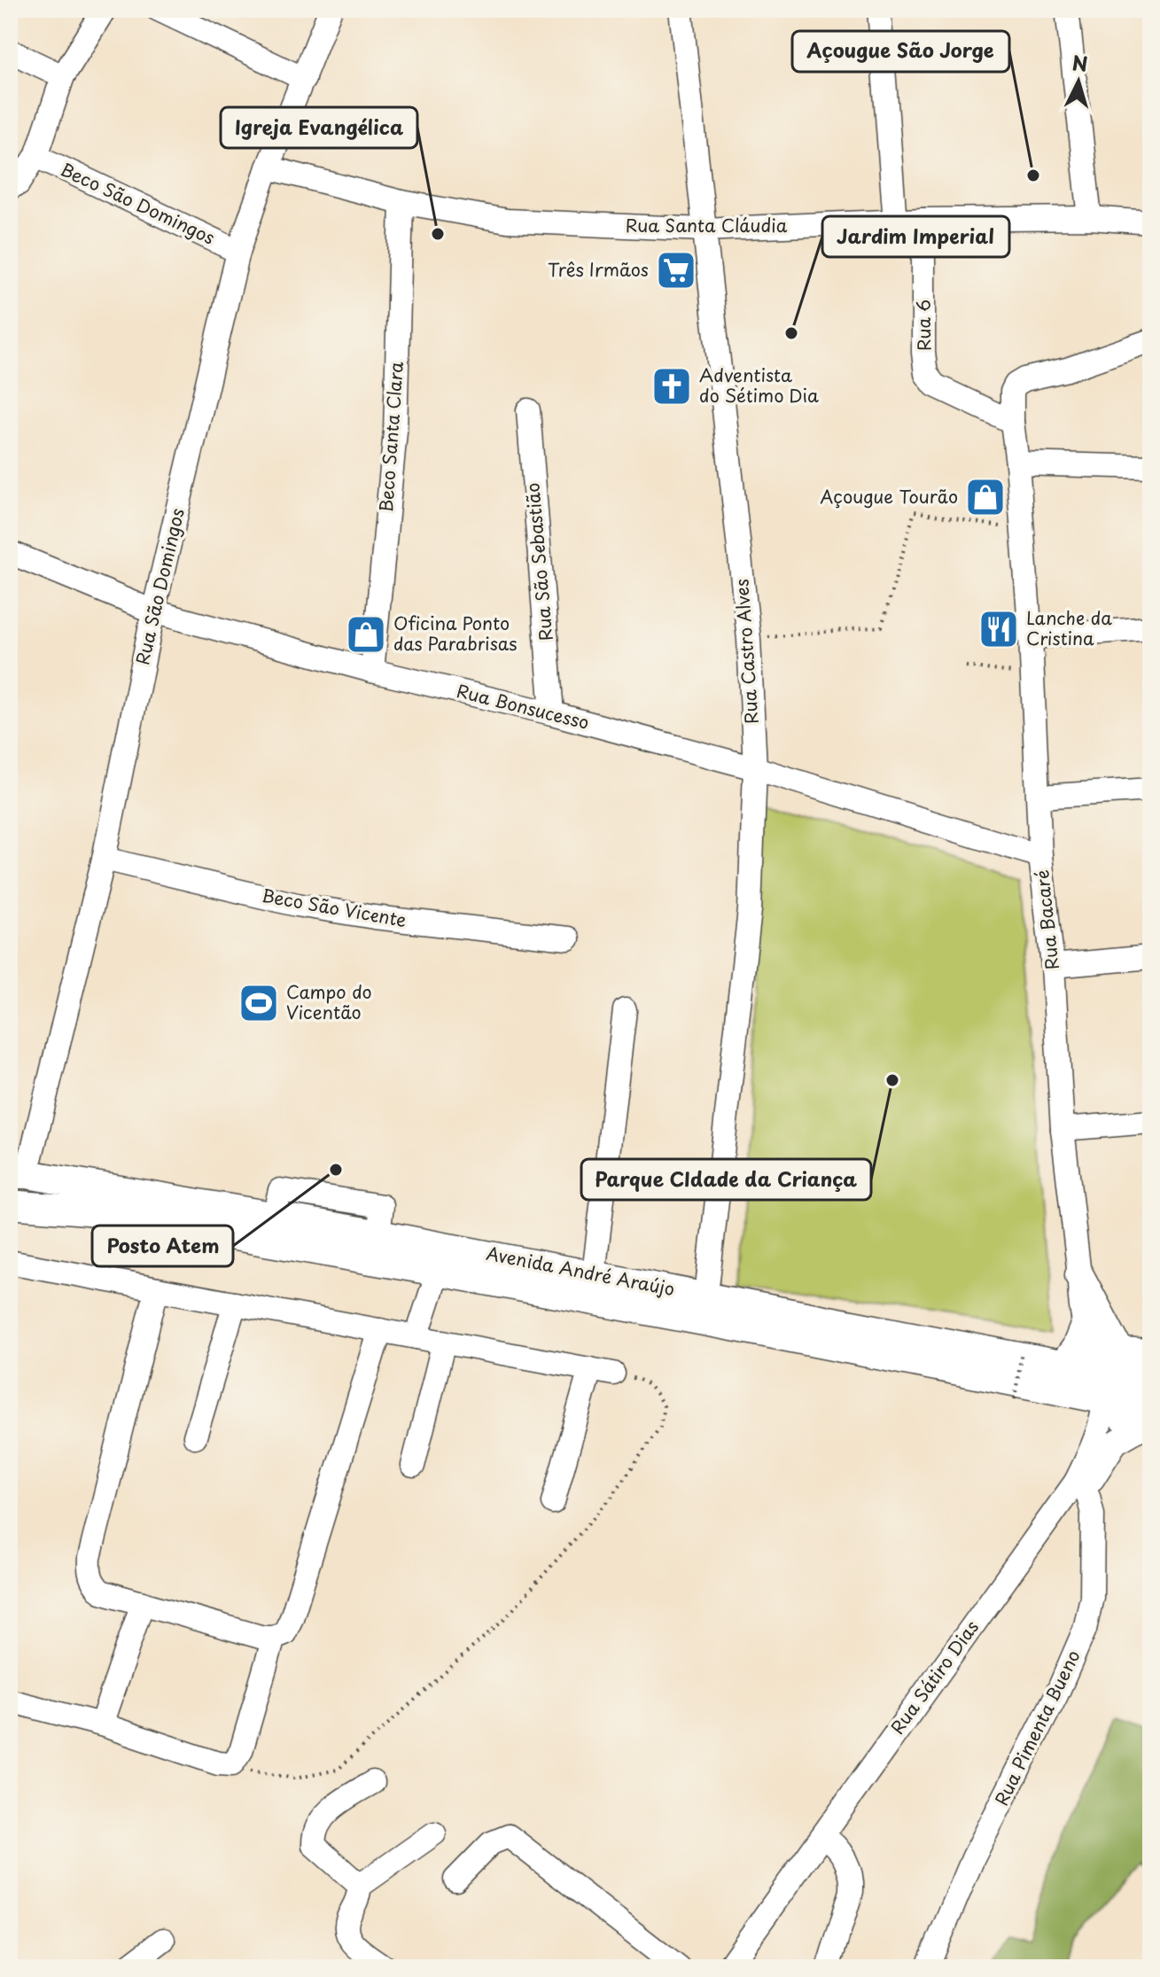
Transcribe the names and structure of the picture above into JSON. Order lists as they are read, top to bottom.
{
  "streets": {
    "main road": ["Avenida André Araújo"],
    "street": [
      "Beco São Domingos",
      "Rua Santa Cláudia",
      "Rua 6",
      "Beco Santa Clara",
      "Rua São Sebastião",
      "Rua São Domingos",
      "Rua Castro Alves",
      "Rua Bonsucesso",
      "Beco São Vicente",
      "Rua Bacaré",
      "Rua Sátiro Dias",
      "Rua Pimenta Bueno"
    ]
  },
  "crossings": [
    ["Beco São Domingos", "Rua São Domingos"],
    ["Rua Santa Cláudia", "Rua 6"],
    ["Rua Santa Cláudia", "Beco Santa Clara"],
    ["Rua Santa Cláudia", "Rua São Domingos"],
    ["Rua Santa Cláudia", "Rua Castro Alves"],
    ["Rua 6", "Rua Bacaré"],
    ["Beco Santa Clara", "Rua Bonsucesso"],
    ["Rua São Sebastião", "Rua Bonsucesso"],
    ["Rua São Domingos", "Rua Bonsucesso"],
    ["Rua São Domingos", "Beco São Vicente"],
    ["Rua São Domingos", "Avenida André Araújo"],
    ["Rua Castro Alves", "Rua Bonsucesso"],
    ["Rua Castro Alves", "Avenida André Araújo"],
    ["Rua Bonsucesso", "Rua Bacaré"],
    ["Rua Bacaré", "Avenida André Araújo"],
    ["Rua Bacaré", "Rua Sátiro Dias"],
    ["Avenida André Araújo", "Rua Sátiro Dias"],
    ["Rua Sátiro Dias", "Rua Pimenta Bueno"]
  ],
  "places": {
    "other": [
      "Açougue São Jorge",
      "Igreja Evangélica",
      "Jardim Imperial",
      "Parque CIdade da Criança",
      "Posto Atem"
    ],
    "supermarket": ["Três Irmãos"],
    "church": ["Adventista do Sétimo Dia"],
    "shop": ["Açougue Tourão", "Oficina Ponto das Parabrisas"],
    "restaurant": ["Lanche da Cristina"],
    "sports": ["Campo do Vicentão"]
  },
  "north": "top"
}
